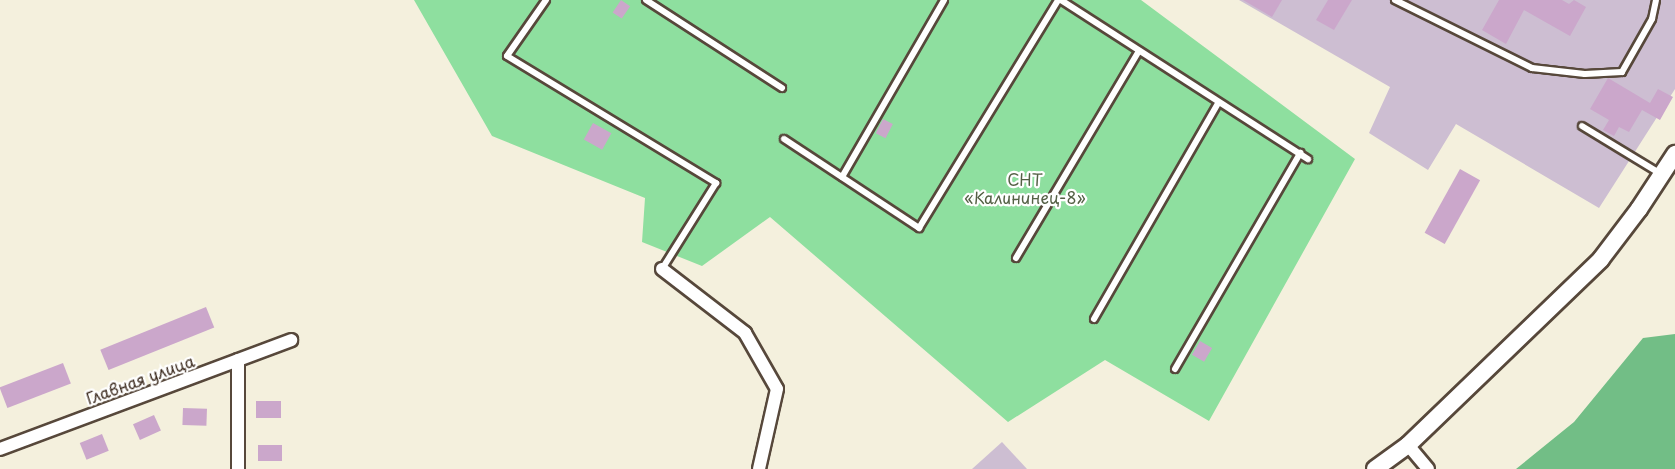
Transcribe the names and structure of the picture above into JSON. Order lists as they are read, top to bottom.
{
  "streets": {
    "street": ["Главная улица"]
  },
  "parks": ["СНТ «Калининец-8»"]
}
